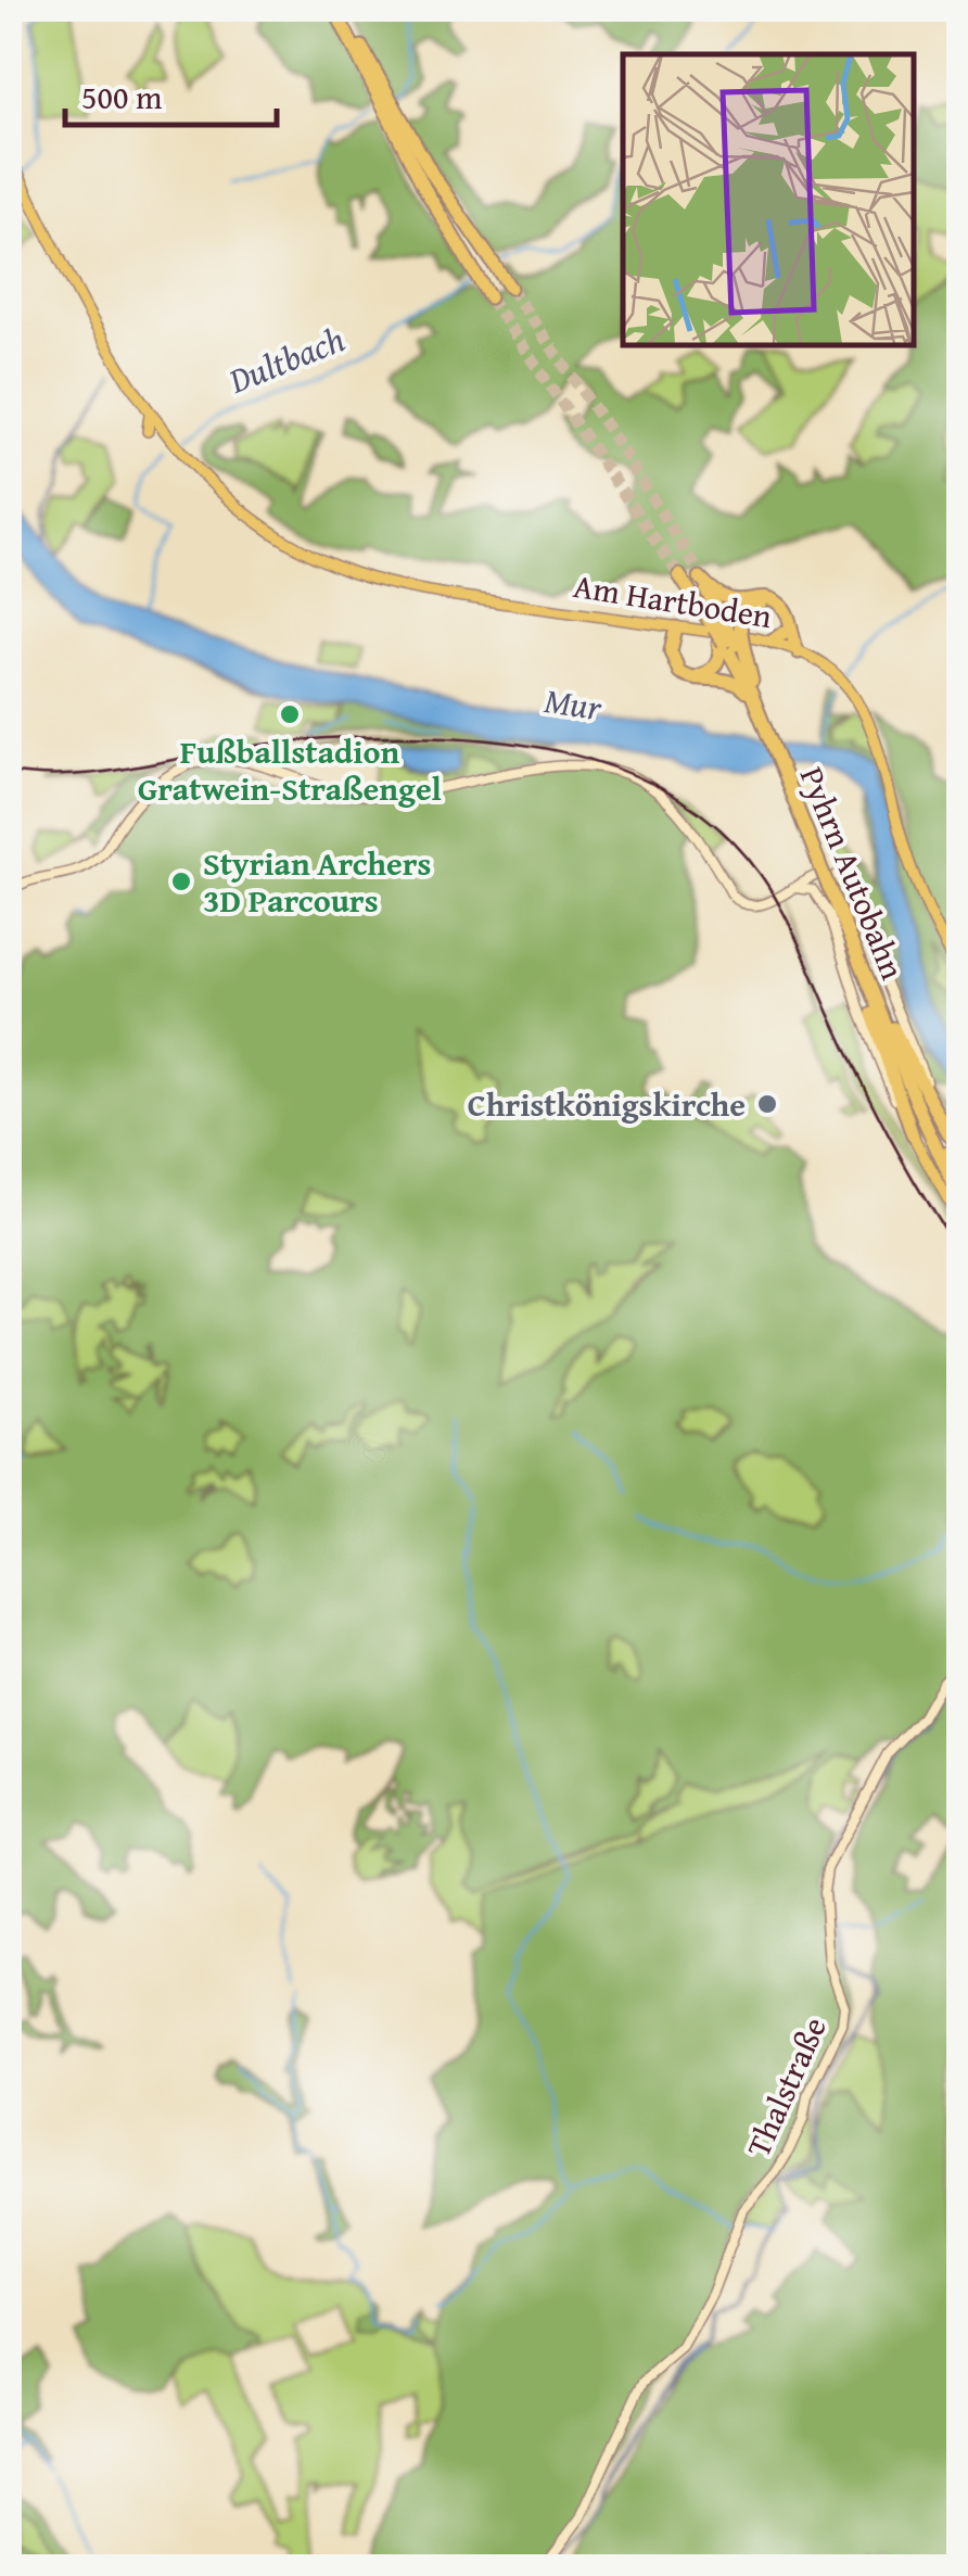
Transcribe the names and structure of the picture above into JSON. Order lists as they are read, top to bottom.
{
  "streets": {
    "highway": ["Pyhrn Autobahn"],
    "main road": ["Am Hartboden", "Thalstraße"]
  },
  "crossings": [
    ["Am Hartboden", "Pyhrn Autobahn"]
  ],
  "water": ["Dultbach", "Mur"],
  "places": ["Fußballstadion Gratwein-Straßengel", "Styrian Archers 3D Parcours", "Christkönigskirche"],
  "scale_bar": "500 m"
}
